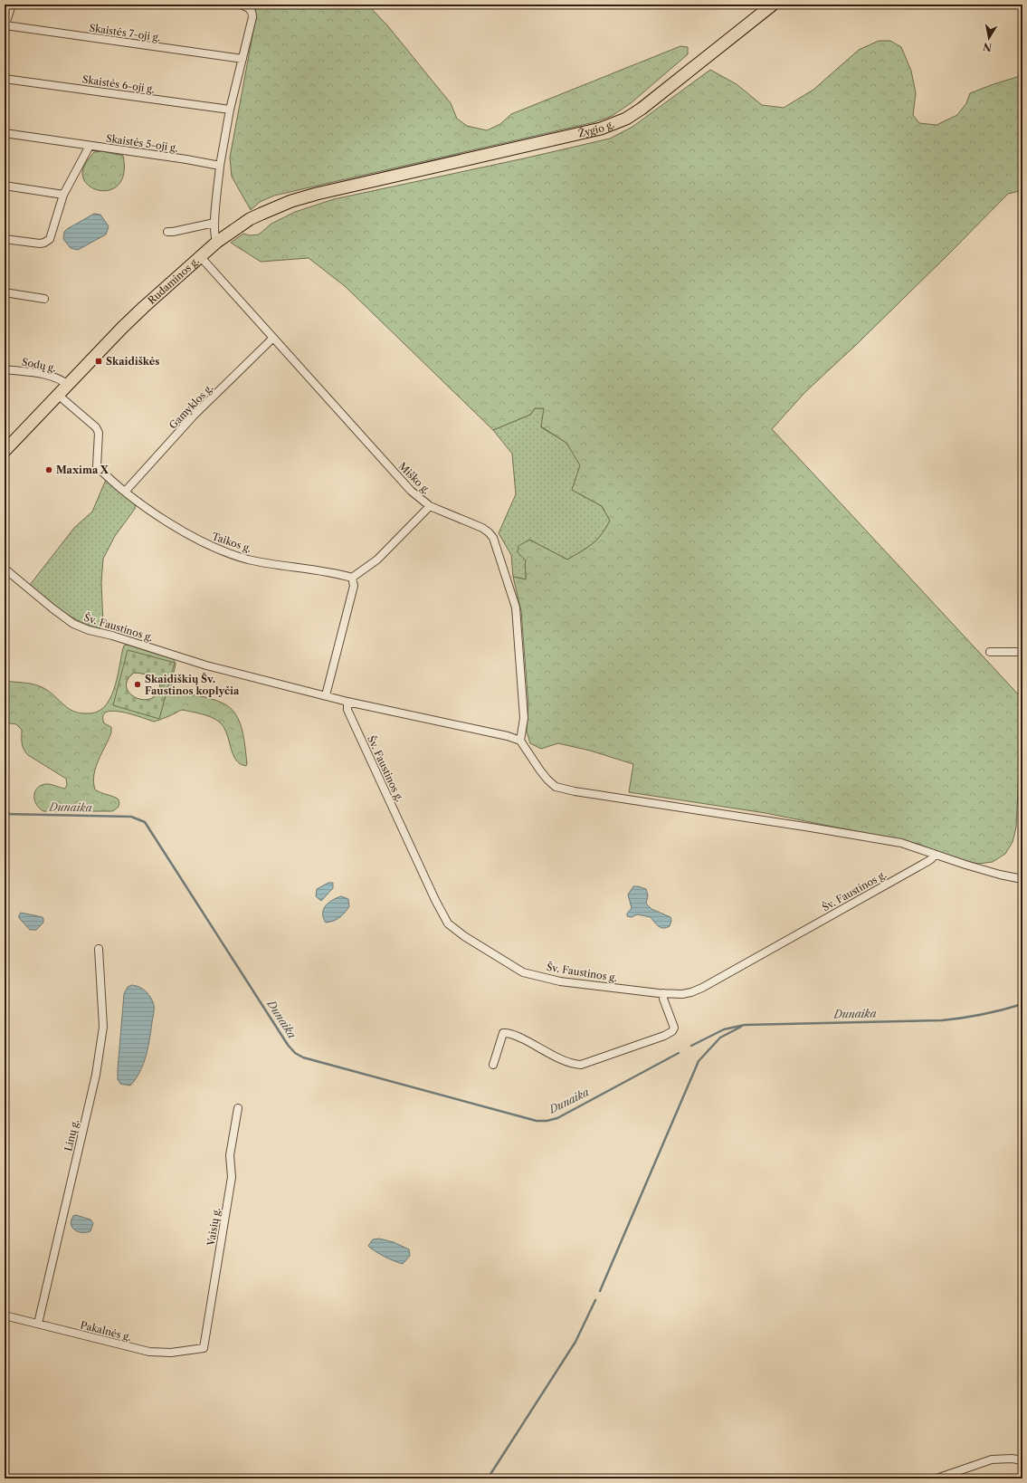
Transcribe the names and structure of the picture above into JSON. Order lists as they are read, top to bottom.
{
  "streets": {
    "main road": ["Žygio g.", "Rudaminos g."],
    "street": [
      "Skaistės 7-oji g.",
      "Skaistės 6-oji g.",
      "Skaistės 5-oji g.",
      "Sodų g.",
      "Gamyklos g.",
      "Miško g.",
      "Taikos g.",
      "Šv. Faustinos g.",
      "Linų g.",
      "Vaisių g.",
      "Pakalnės g."
    ]
  },
  "crossings": [
    ["Žygio g.", "Rudaminos g."],
    ["Rudaminos g.", "Sodų g."],
    ["Rudaminos g.", "Miško g."],
    ["Rudaminos g.", "Taikos g."],
    ["Gamyklos g.", "Miško g."],
    ["Gamyklos g.", "Taikos g."],
    ["Miško g.", "Šv. Faustinos g."],
    ["Linų g.", "Pakalnės g."],
    ["Vaisių g.", "Pakalnės g."]
  ],
  "water": ["Dunaika"],
  "places": {
    "transit": ["Skaidiškės"],
    "other": ["Maxima X", "Skaidiškių Šv. Faustinos koplyčia"]
  },
  "north": "bottom"
}
